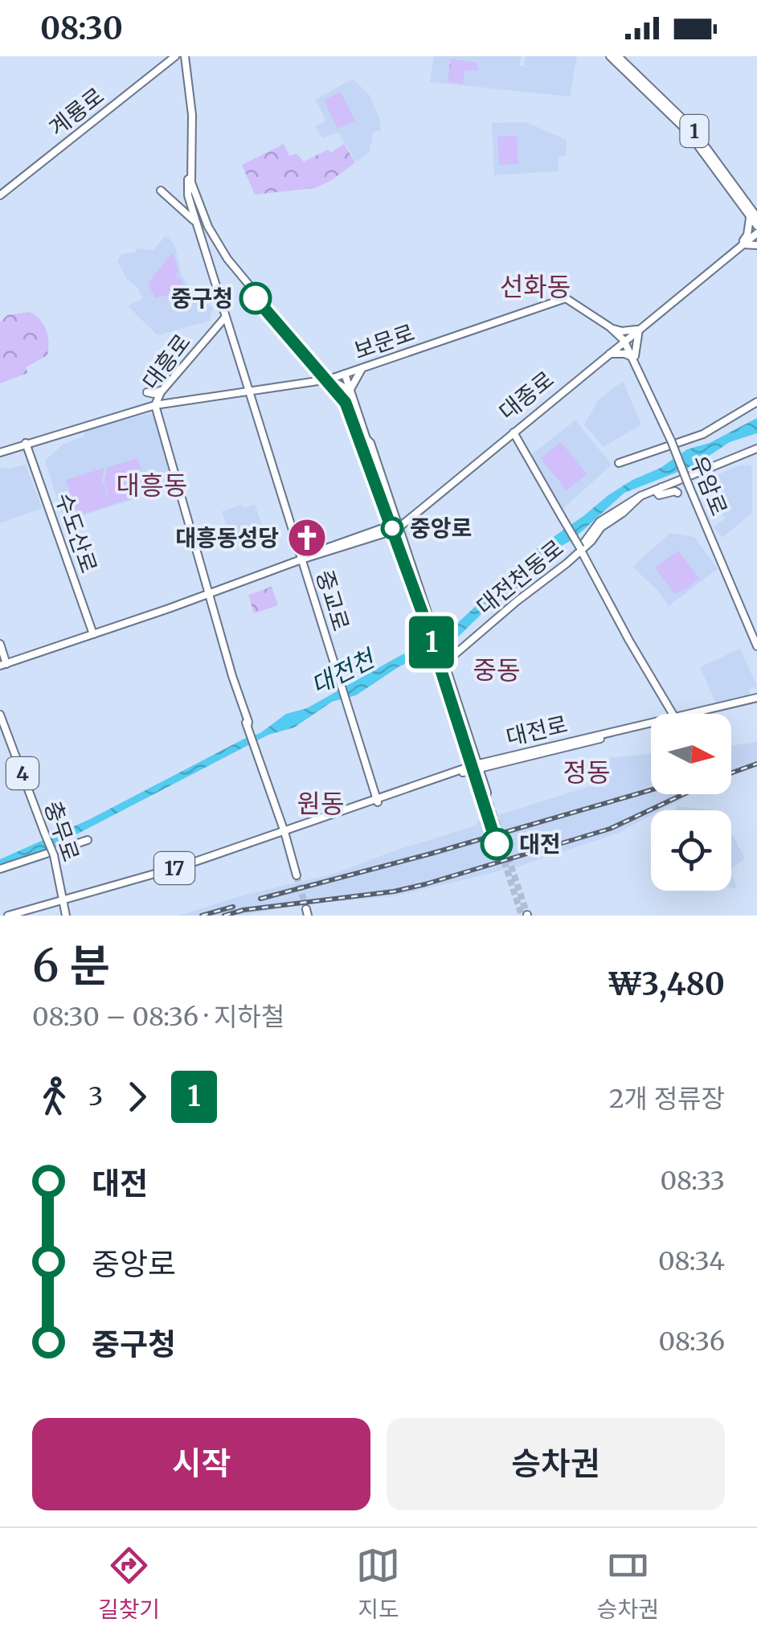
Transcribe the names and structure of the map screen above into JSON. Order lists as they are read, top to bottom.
{
  "streets": {
    "main road": [
      "계룡로",
      "1",
      "보문로",
      "대흥로",
      "대종로",
      "우암로",
      "수도산로",
      "대전천동로",
      "중교로",
      "대전로",
      "4",
      "충무로",
      "17"
    ]
  },
  "crossings": [
    ["1", "대종로"],
    ["보문로", "대흥로"],
    ["보문로", "대종로"],
    ["보문로", "우암로"],
    ["보문로", "수도산로"],
    ["보문로", "중교로"],
    ["대흥로", "대종로"],
    ["대흥로", "중교로"],
    ["대흥로", "대전로"],
    ["대종로", "우암로"],
    ["대종로", "수도산로"],
    ["대종로", "중교로"],
    ["중교로", "대전로"],
    ["대전로", "충무로"]
  ],
  "districts": [
    "선화동",
    "대흥동",
    "중동",
    "정동",
    "원동"
  ],
  "water": ["대전천"],
  "places": {
    "other": ["중구청", "중앙로", "대전"],
    "church": ["대흥동성당"]
  },
  "lines": ["metro line 1"],
  "north": "right",
  "page": {
    "status": "08:30",
    "on_map": "1",
    "heading": ["6 분", "08:30 – 08:36 · 지하철", "₩3,480"],
    "legs": ["3", "1", "2개 정류장"],
    "list": [
      {
        "name": "대전",
        "value": "08:33"
      },
      {
        "name": "중앙로",
        "value": "08:34"
      },
      {
        "name": "중구청",
        "value": "08:36"
      }
    ],
    "buttons": ["시작", "승차권"],
    "tabs": ["길찾기", "지도", "승차권"]
  }
}
